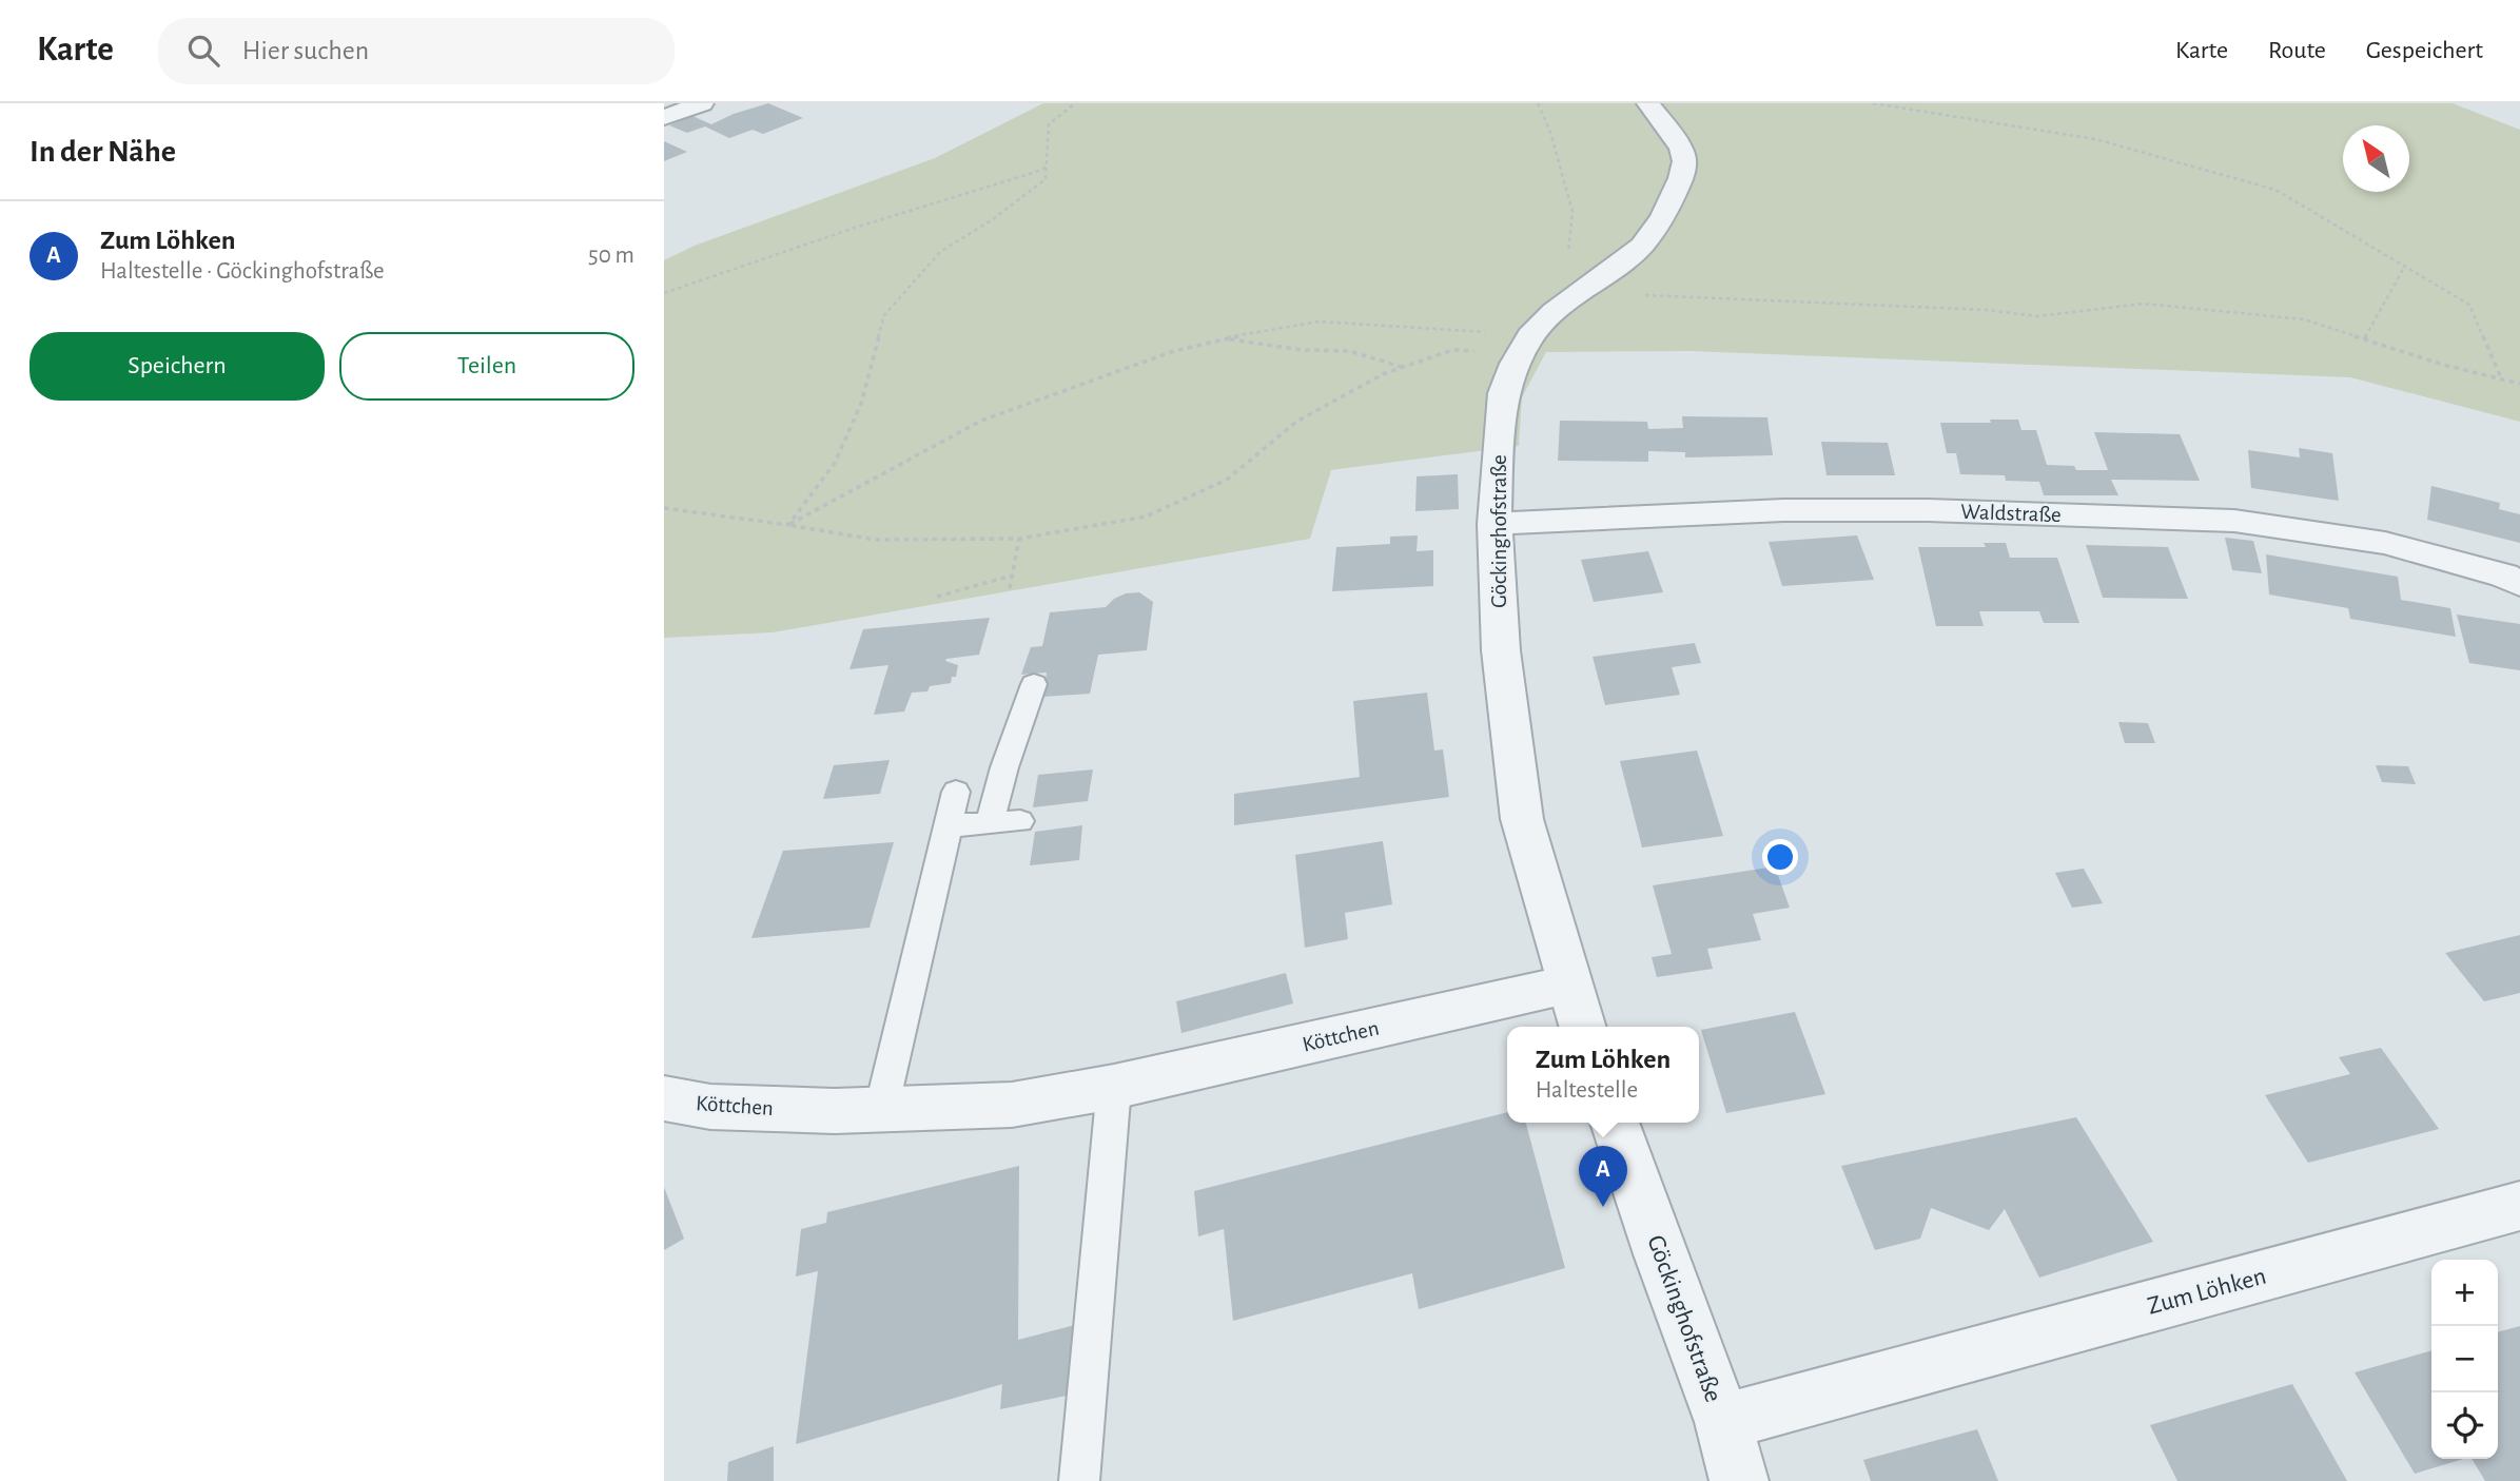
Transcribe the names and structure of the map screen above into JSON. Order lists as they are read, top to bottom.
{
  "streets": {
    "street": [
      "Waldstraße",
      "Göckinghofstraße",
      "Köttchen",
      "Zum Löhken"
    ]
  },
  "crossings": [
    ["Waldstraße", "Göckinghofstraße"],
    ["Göckinghofstraße", "Köttchen"],
    ["Göckinghofstraße", "Zum Löhken"]
  ],
  "north": "top left",
  "page": {
    "header": "Karte",
    "search": "Hier suchen",
    "nav": ["Karte", "Route", "Gespeichert"],
    "heading": "In der Nähe",
    "list": [
      {
        "mark": "A",
        "name": "Zum Löhken",
        "note": "Haltestelle · Göckinghofstraße",
        "value": "50 m"
      }
    ],
    "buttons": ["Speichern", "Teilen"],
    "popup": ["Zum Löhken", "Haltestelle"],
    "pins": "A",
    "map_buttons": ["+", "−"]
  }
}
